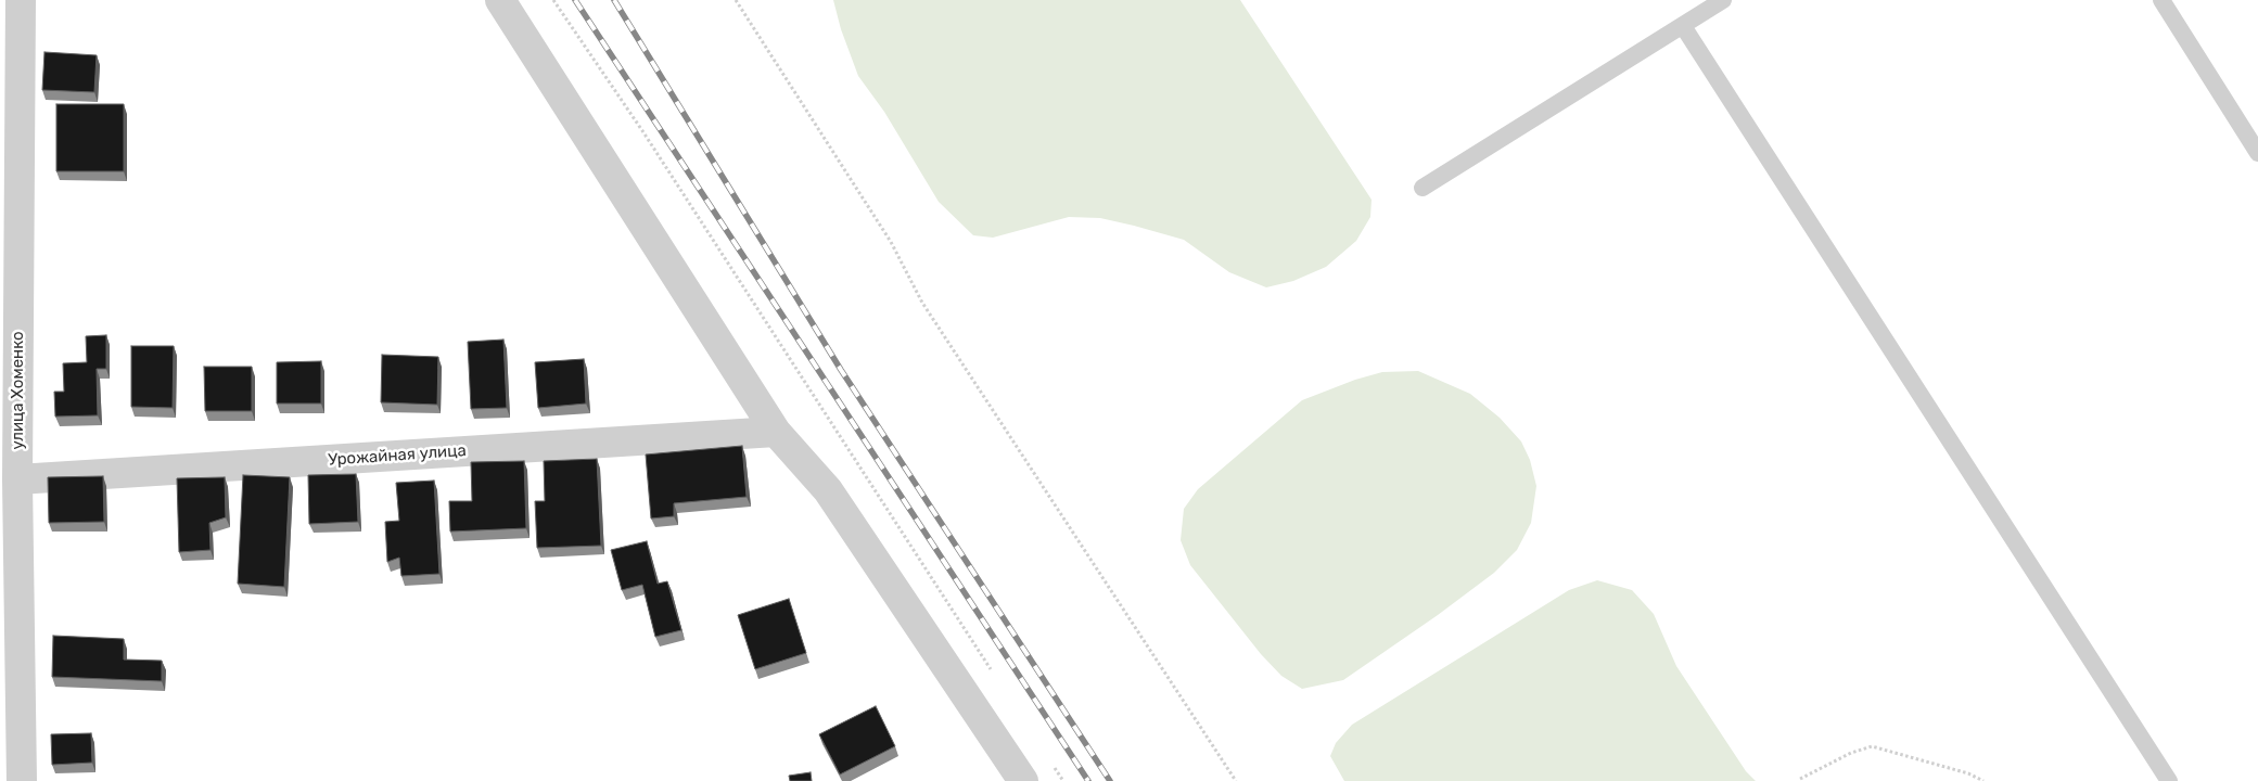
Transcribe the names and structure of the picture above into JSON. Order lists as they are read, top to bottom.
{
  "streets": {
    "street": ["улица Хоменко", "Урожайная улица"]
  },
  "crossings": [
    ["улица Хоменко", "Урожайная улица"]
  ]
}
